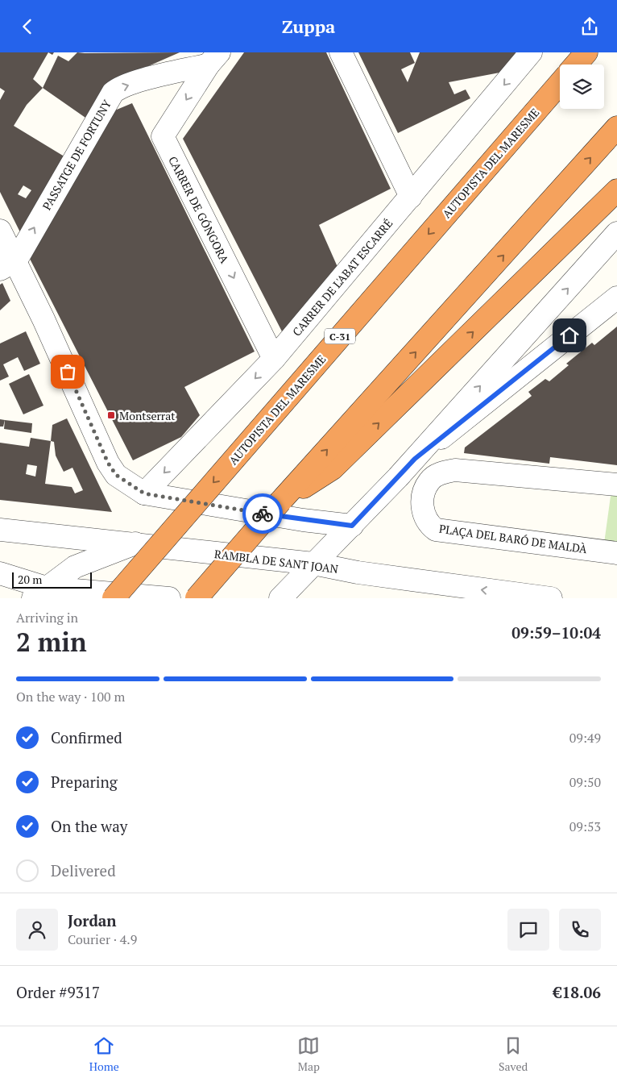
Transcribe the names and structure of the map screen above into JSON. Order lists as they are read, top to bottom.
{
  "streets": {
    "highway": ["AUTOPISTA DEL MARESME", "C-31"],
    "street": [
      "PASSATGE DE FORTUNY",
      "CARRER DE GÓNGORA",
      "CARRER DE L'ABAT ESCARRÉ",
      "PLAÇA DEL BARÓ DE MALDÀ",
      "RAMBLA DE SANT JOAN"
    ]
  },
  "crossings": [
    ["PASSATGE DE FORTUNY", "CARRER DE GÓNGORA"],
    ["CARRER DE GÓNGORA", "CARRER DE L'ABAT ESCARRÉ"]
  ],
  "one_way": ["PASSATGE DE FORTUNY", "RAMBLA DE SANT JOAN"],
  "places": {
    "transit": ["Montserrat"]
  },
  "scale_bar": "20 m",
  "page": {
    "header": "Zuppa",
    "scale": "20 m",
    "heading": ["2 min", "Arriving in", "09:59–10:04"],
    "panel": [
      "Jordan",
      "Courier · 4.9",
      "Order #9317",
      "€18.06"
    ],
    "bar": "On the way · 100 m",
    "list": [
      ["Confirmed", "09:49"],
      ["Preparing", "09:50"],
      ["On the way", "09:53"],
      "Delivered"
    ],
    "tabs": ["Home", "Map", "Saved"]
  }
}
